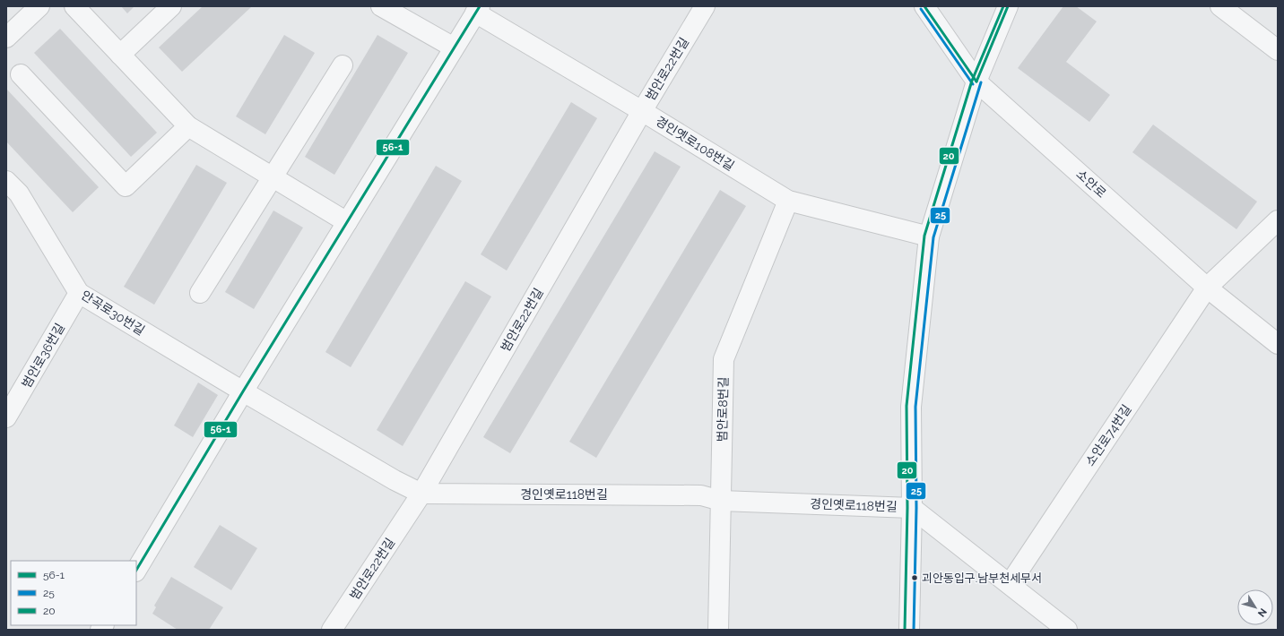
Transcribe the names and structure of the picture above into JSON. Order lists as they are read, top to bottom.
{
  "streets": {
    "street": [
      "범안로22번길",
      "경인옛로108번길",
      "소안로",
      "안곡로30번길",
      "범안로36번길",
      "범안로8번길",
      "소안로74번길",
      "경인옛로118번길"
    ]
  },
  "crossings": [
    ["범안로22번길", "경인옛로108번길"],
    ["범안로22번길", "경인옛로118번길"],
    ["경인옛로108번길", "범안로8번길"],
    ["소안로", "소안로74번길"],
    ["안곡로30번길", "범안로36번길"],
    ["안곡로30번길", "경인옛로118번길"],
    ["범안로8번길", "경인옛로118번길"]
  ],
  "places": ["괴안동입구.남부천세무서"],
  "lines": ["transit line 56-1", "transit line 20", "transit line 25"],
  "legend": ["56-1", "25", "20"],
  "north": "bottom right"
}
